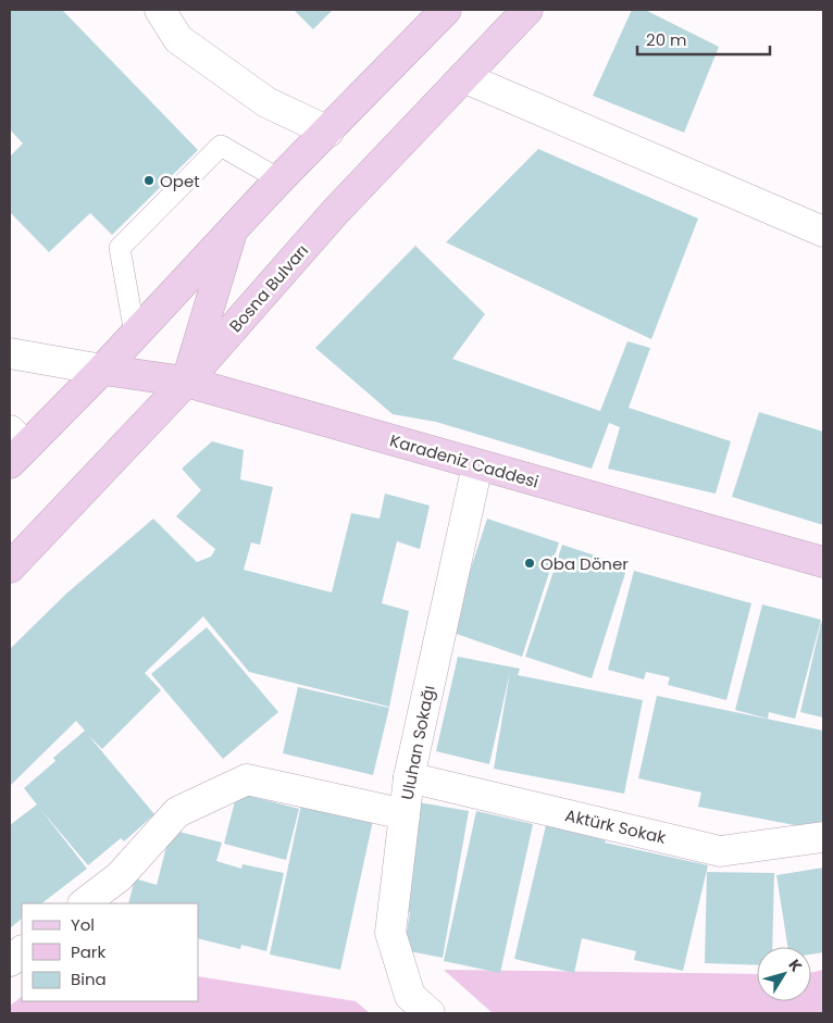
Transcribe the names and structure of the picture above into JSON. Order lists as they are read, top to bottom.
{
  "streets": {
    "main road": ["Bosna Bulvarı", "Karadeniz Caddesi"],
    "street": ["Uluhan Sokağı", "Aktürk Sokak"]
  },
  "crossings": [
    ["Bosna Bulvarı", "Karadeniz Caddesi"],
    ["Karadeniz Caddesi", "Uluhan Sokağı"],
    ["Uluhan Sokağı", "Aktürk Sokak"]
  ],
  "places": ["Opet", "Oba Döner"],
  "legend": ["Yol", "Park", "Bina"],
  "scale_bar": "20 m",
  "north": "top right"
}
